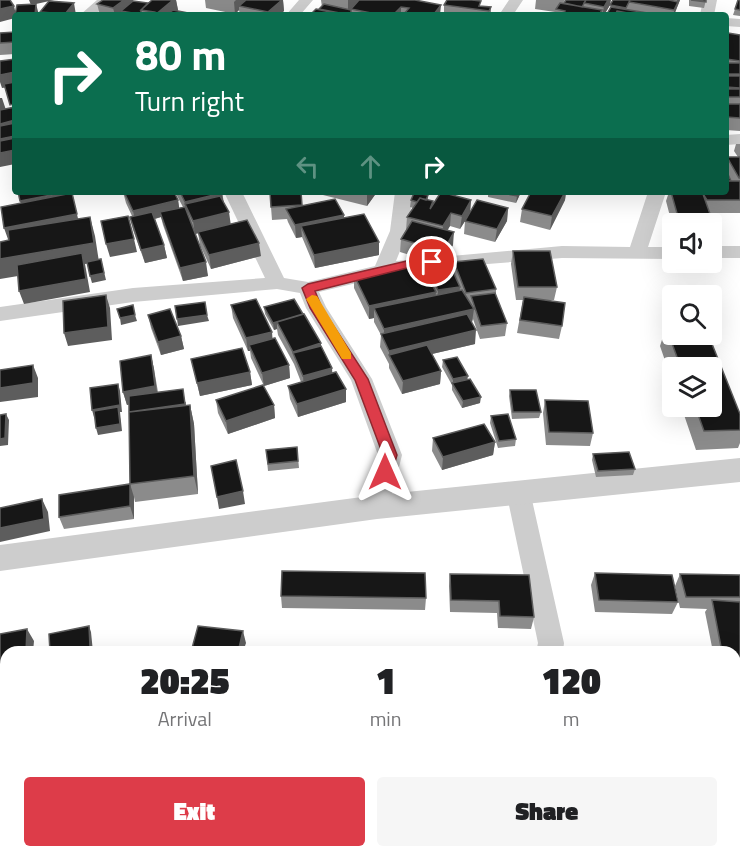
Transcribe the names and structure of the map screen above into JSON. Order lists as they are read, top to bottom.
{
  "page": {
    "turn": ["80 m", "Turn right"],
    "eta": [
      "20:25",
      "Arrival",
      "1",
      "min",
      "120",
      "m"
    ],
    "buttons": ["Exit", "Share"]
  }
}
